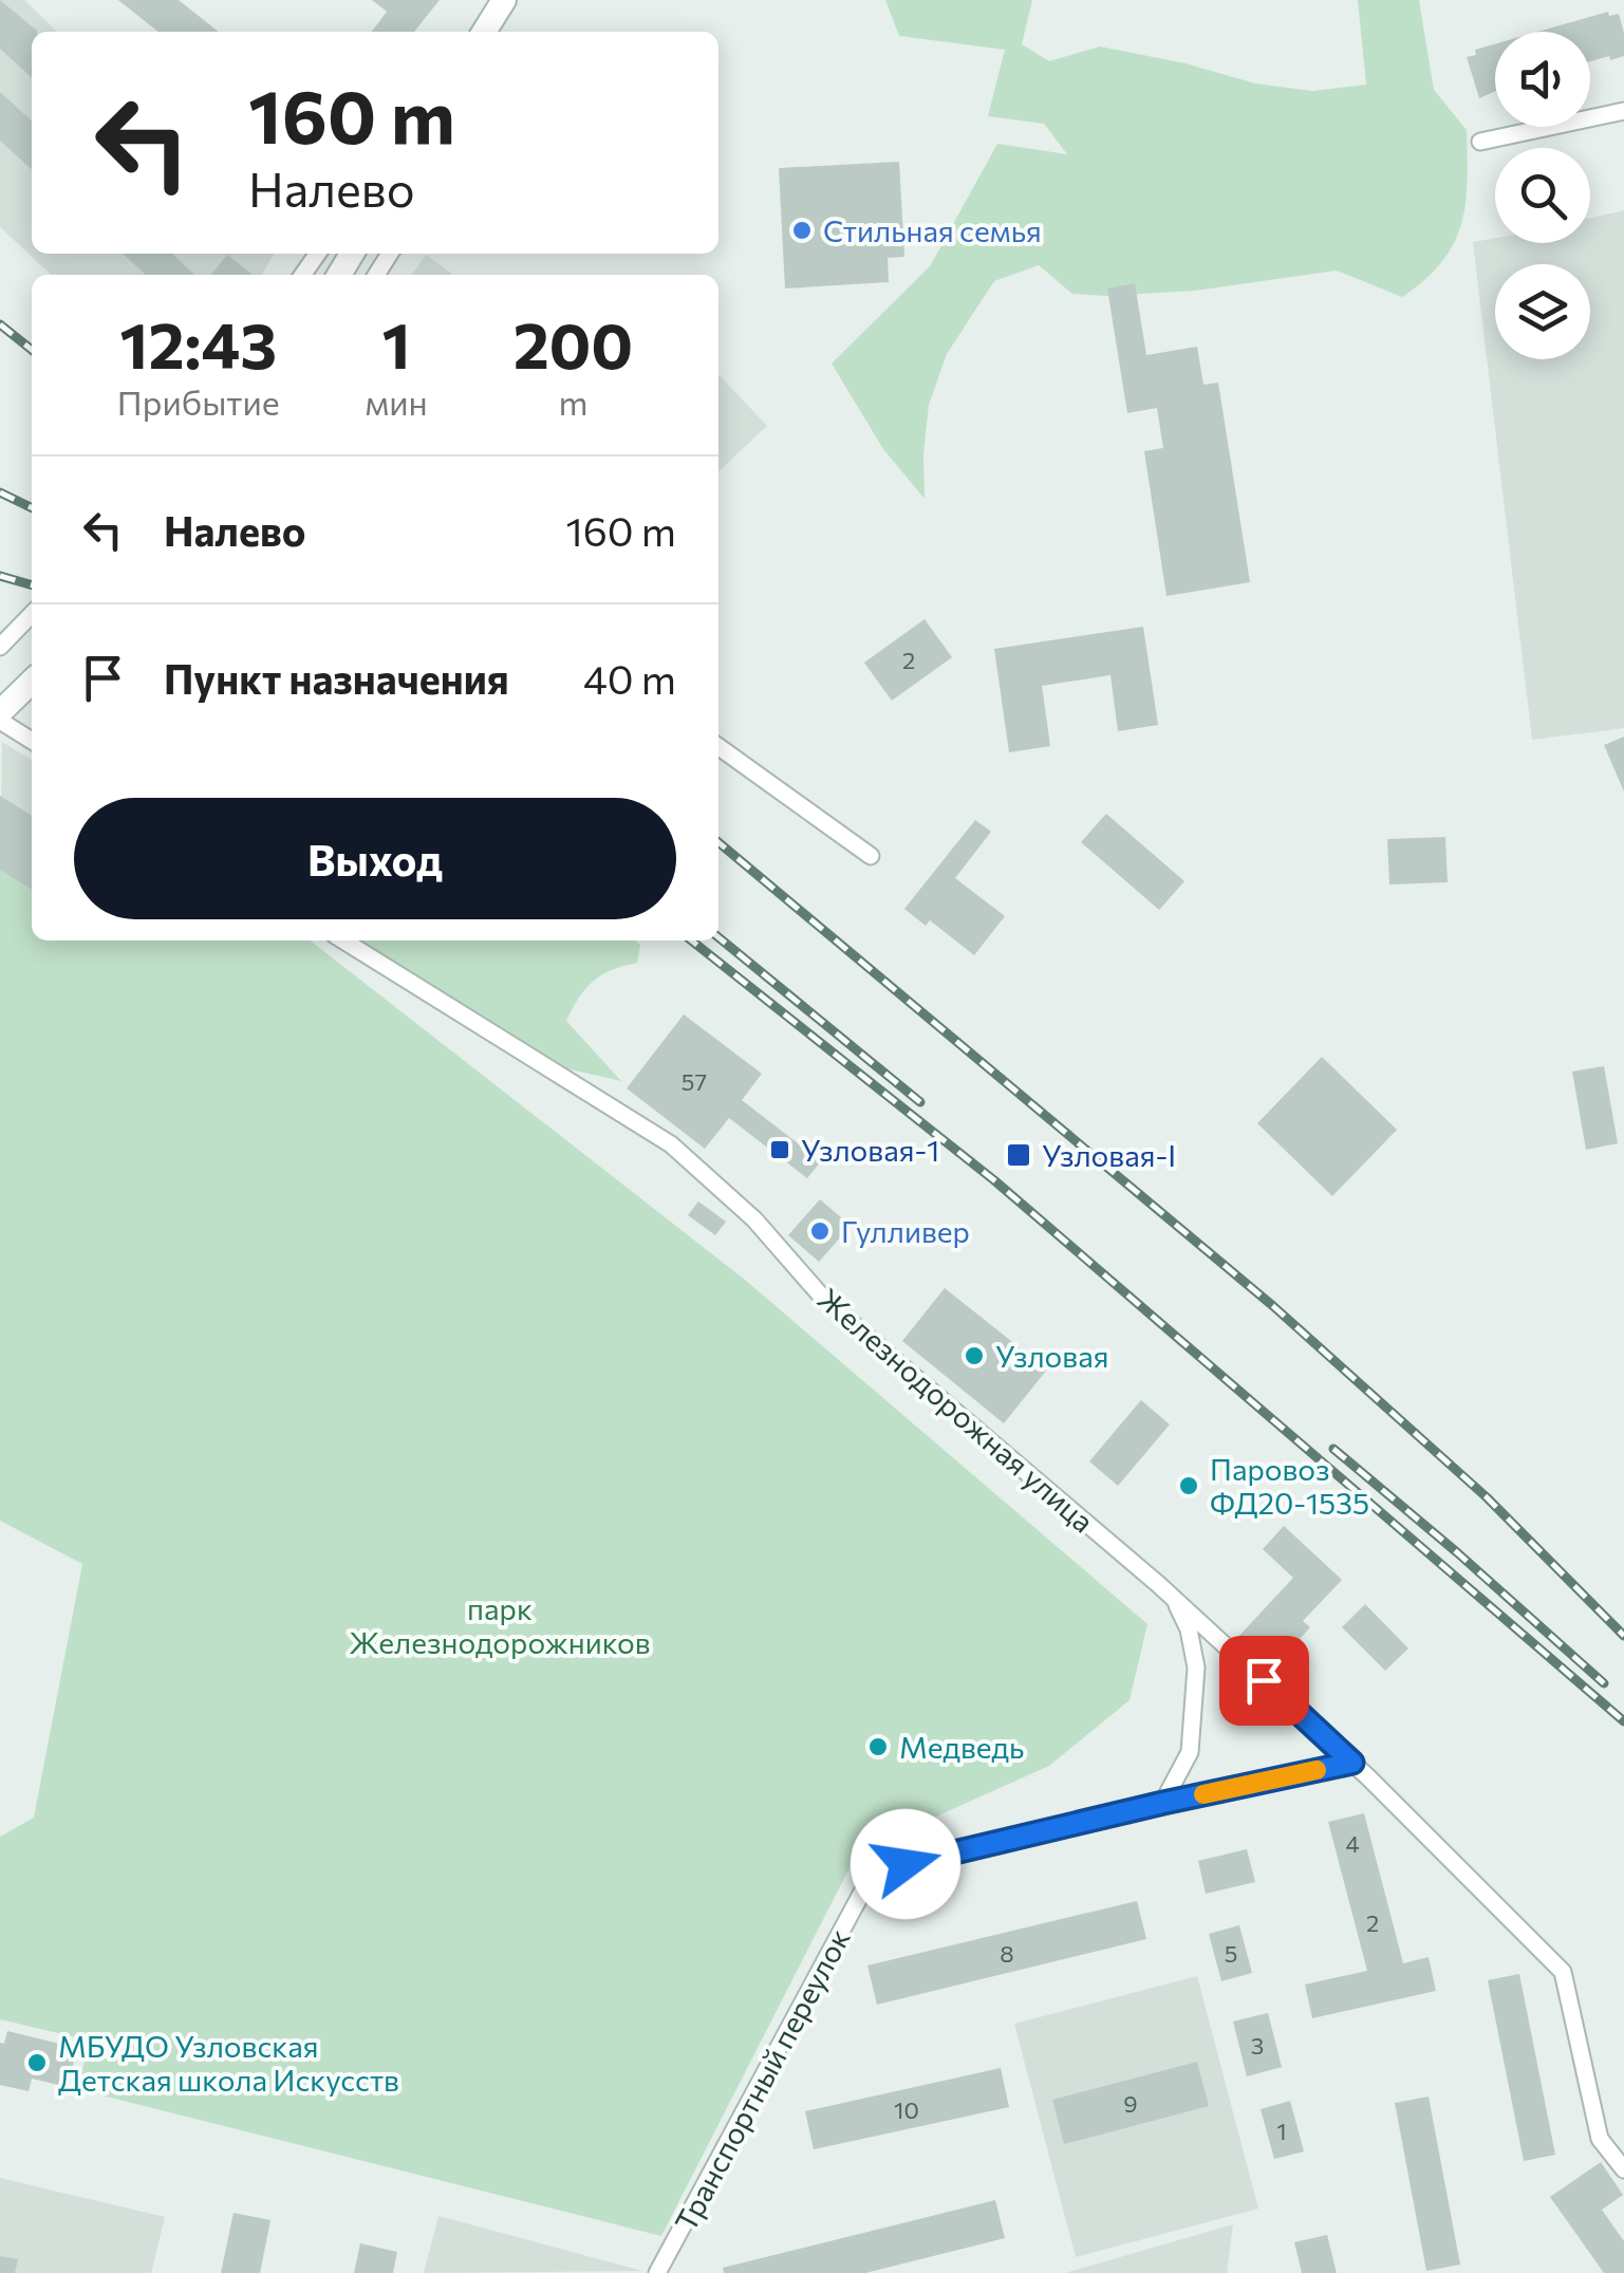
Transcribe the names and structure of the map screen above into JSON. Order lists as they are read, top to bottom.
{
  "streets": {
    "street": ["Железнодорожная улица", "Транспортный переулок"]
  },
  "crossings": [
    ["Железнодорожная улица", "Транспортный переулок"]
  ],
  "parks": ["парк Железнодорожников"],
  "places": {
    "other": [
      "Стильная семья",
      "Гулливер",
      "Узловая",
      "Паровоз ФД20-1535",
      "Медведь",
      "МБУДО Узловская Детская школа Искусств"
    ],
    "transit": ["Узловая-1", "Узловая-I"]
  },
  "house_numbers": [
    "2",
    "57",
    "4",
    "2",
    "8",
    "5",
    "3",
    "9",
    "10",
    "1"
  ],
  "page": {
    "turn": ["160 m", "Налево"],
    "eta": [
      "12:43",
      "Прибытие",
      "1",
      "мин",
      "200",
      "m"
    ],
    "list": [
      {
        "name": "Налево",
        "value": "160 m"
      },
      {
        "name": "Пункт назначения",
        "value": "40 m"
      }
    ],
    "buttons": "Выход"
  }
}
